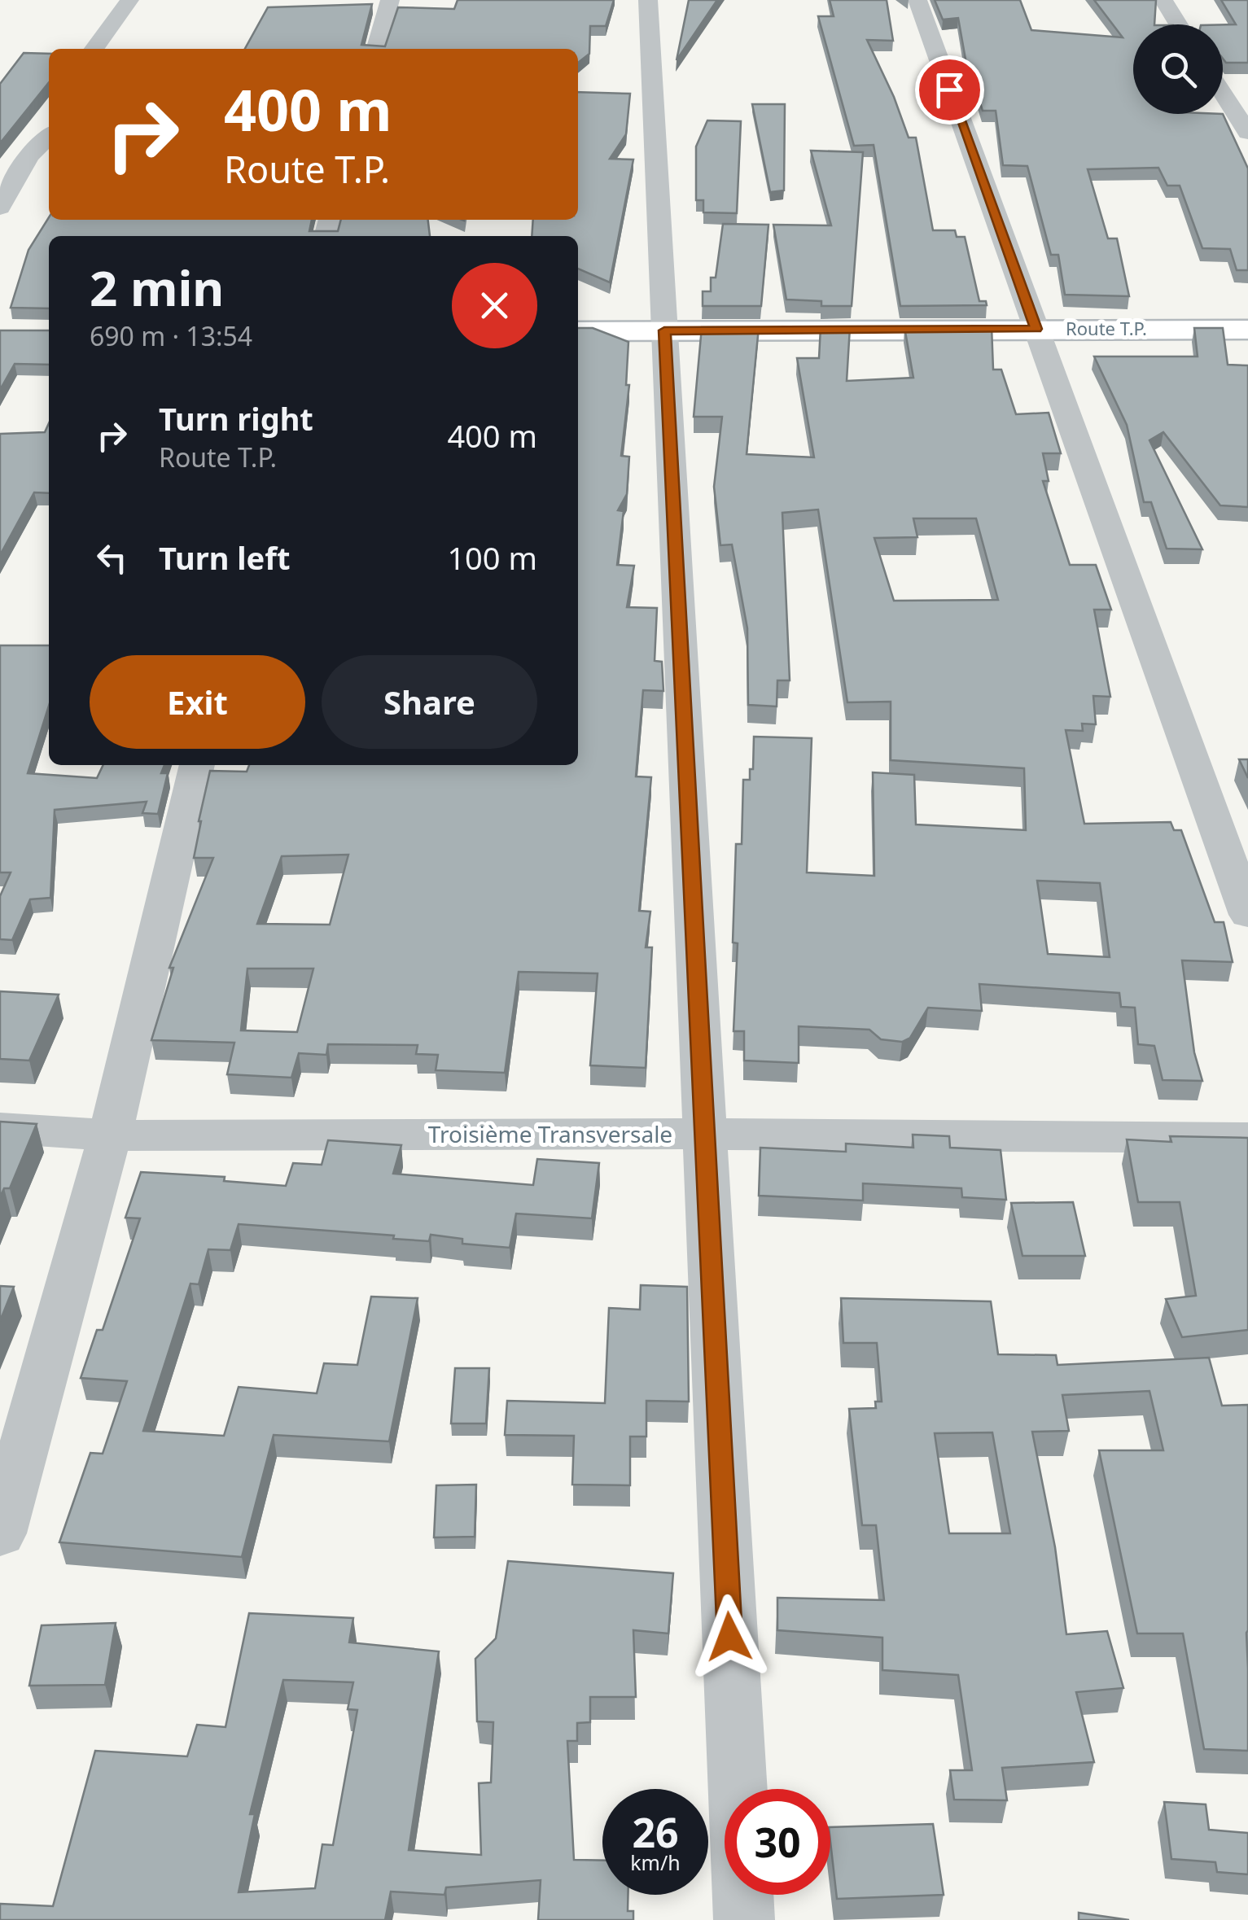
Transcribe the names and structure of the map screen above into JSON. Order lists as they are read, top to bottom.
{
  "streets": {
    "street": ["Route T.P.", "Troisième Transversale"]
  },
  "page": {
    "turn": ["400 m", "Route T.P."],
    "heading": ["2 min", "690 m · 13:54"],
    "list": [
      {
        "name": "Turn right",
        "note": "Route T.P.",
        "value": "400 m"
      },
      {
        "name": "Turn left",
        "value": "100 m"
      }
    ],
    "buttons": ["Exit", "Share"],
    "speed": "26 km/h",
    "limit": "30"
  }
}
